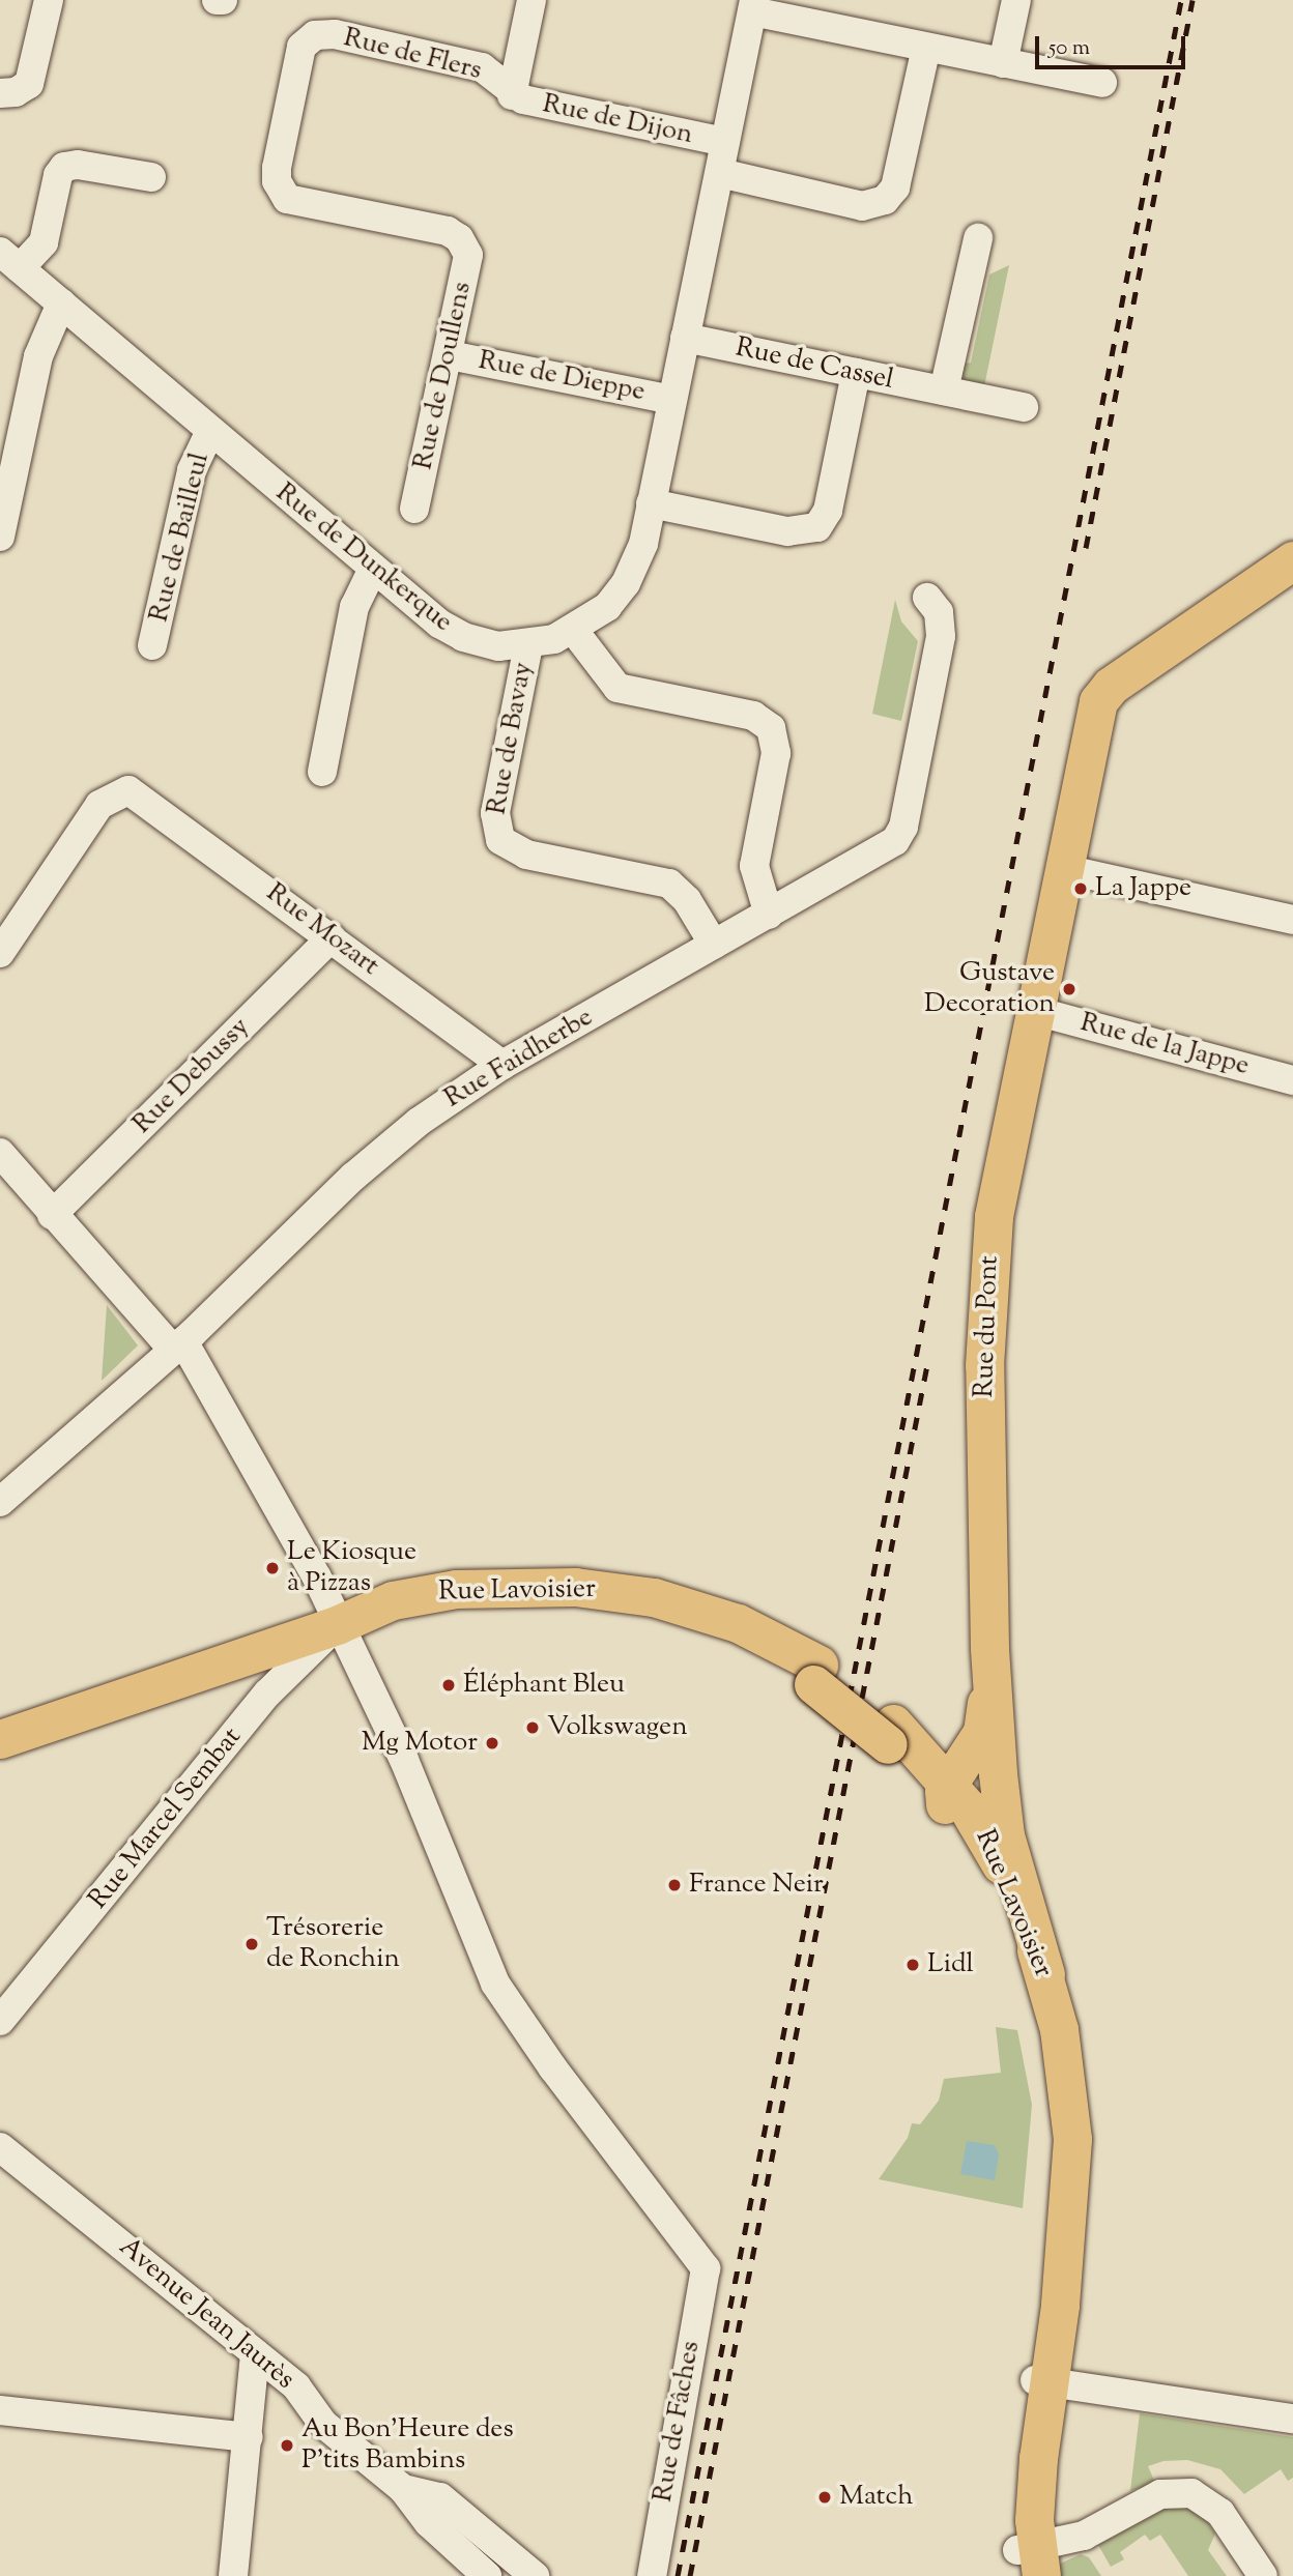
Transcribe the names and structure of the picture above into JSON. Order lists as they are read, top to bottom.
{
  "streets": {
    "main road": ["Rue du Pont", "Rue Lavoisier"],
    "street": [
      "Rue de Flers",
      "Rue de Dijon",
      "Rue de Cassel",
      "Rue de Doullens",
      "Rue de Dieppe",
      "Rue de Bailleul",
      "Rue de Dunkerque",
      "Rue de Bavay",
      "Rue Mozart",
      "Rue de la Jappe",
      "Rue Faidherbe",
      "Rue Debussy",
      "Rue Marcel Sembat",
      "Avenue Jean Jaurès",
      "Rue de Fâches"
    ]
  },
  "crossings": [
    ["Rue de Flers", "Rue de Dijon"],
    ["Rue de Flers", "Rue de Doullens"],
    ["Rue de Dijon", "Rue de Dunkerque"],
    ["Rue de Cassel", "Rue de Dunkerque"],
    ["Rue de Doullens", "Rue de Dieppe"],
    ["Rue de Dieppe", "Rue de Dunkerque"],
    ["Rue de Bailleul", "Rue de Dunkerque"],
    ["Rue de Dunkerque", "Rue de Bavay"],
    ["Rue de Bavay", "Rue Faidherbe"],
    ["Rue Mozart", "Rue Faidherbe"],
    ["Rue Mozart", "Rue Debussy"],
    ["Rue de la Jappe", "Rue du Pont"],
    ["Rue du Pont", "Rue Lavoisier"],
    ["Rue Lavoisier", "Rue Marcel Sembat"],
    ["Rue Lavoisier", "Rue de Fâches"],
    ["Rue Marcel Sembat", "Rue de Fâches"]
  ],
  "places": [
    "La Jappe",
    "Gustave Decoration",
    "Le Kiosque à Pizzas",
    "Éléphant Bleu",
    "Volkswagen",
    "Mg Motor",
    "France Neir",
    "Trésorerie de Ronchin",
    "Lidl",
    "Au Bon'Heure des P'tits Bambins",
    "Match"
  ],
  "scale_bar": "50 m"
}
